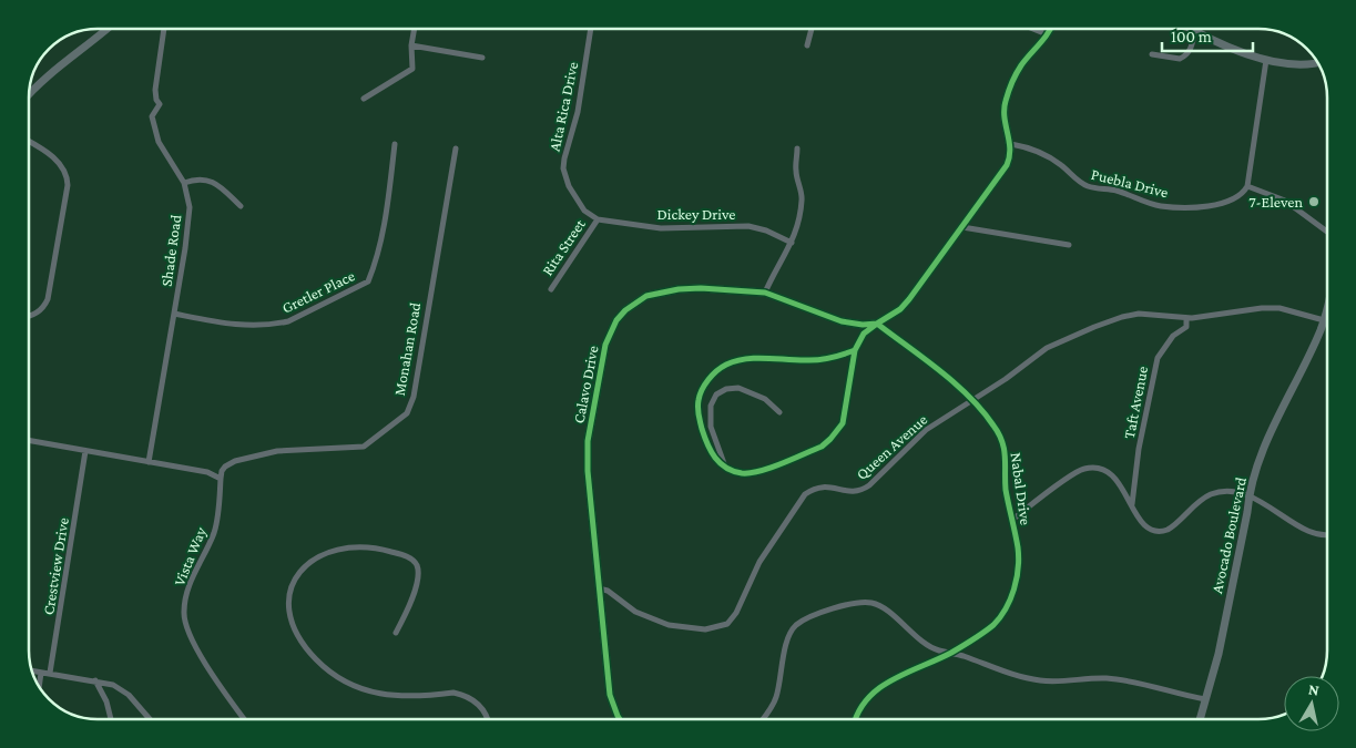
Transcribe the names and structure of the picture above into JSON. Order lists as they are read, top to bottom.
{
  "streets": {
    "street": [
      "Alta Rica Drive",
      "Puebla Drive",
      "Dickey Drive",
      "Rita Street",
      "Shade Road",
      "Gretler Place",
      "Monahan Road",
      "Calavo Drive",
      "Taft Avenue",
      "Queen Avenue",
      "Nabal Drive",
      "Avocado Boulevard",
      "Vista Way",
      "Crestview Drive"
    ]
  },
  "crossings": [
    ["Alta Rica Drive", "Dickey Drive"],
    ["Alta Rica Drive", "Rita Street"],
    ["Dickey Drive", "Rita Street"],
    ["Shade Road", "Gretler Place"],
    ["Monahan Road", "Vista Way"],
    ["Calavo Drive", "Queen Avenue"],
    ["Calavo Drive", "Nabal Drive"],
    ["Taft Avenue", "Queen Avenue"],
    ["Queen Avenue", "Nabal Drive"],
    ["Queen Avenue", "Avocado Boulevard"]
  ],
  "places": ["7-Eleven"],
  "scale_bar": "100 m",
  "north": "top"
}
